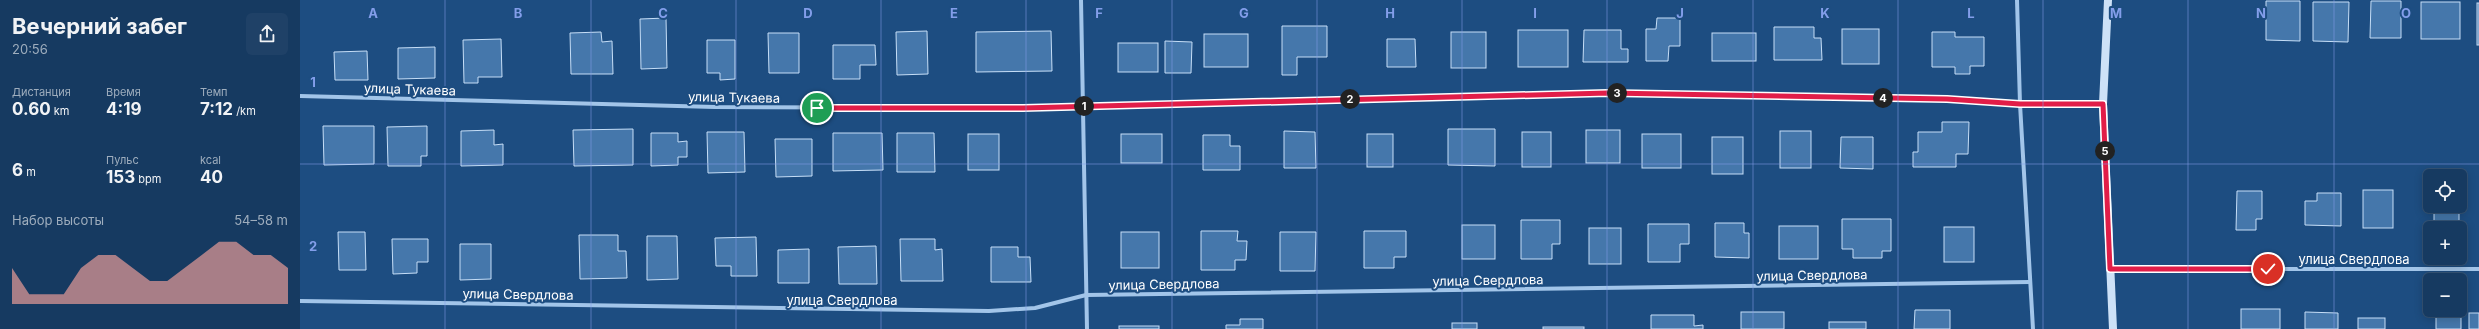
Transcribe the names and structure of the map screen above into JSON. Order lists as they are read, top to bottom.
{
  "streets": {
    "street": ["улица Тукаева", "улица Свердлова"]
  },
  "page": {
    "heading": ["Вечерний забег", "20:56"],
    "stats": [
      ["Дистанция", "0.60 km"],
      ["Время", "4:19"],
      ["Темп", "7:12 /km"],
      ["6 m"],
      ["Пульс", "153 bpm"],
      ["kcal", "40"]
    ],
    "pins": [
      "3",
      "4",
      "2",
      "1",
      "5"
    ],
    "map_buttons": ["+", "−"],
    "chart": ["Набор высоты", "54–58 m"]
  },
  "grid": {
    "columns": [
      "A",
      "B",
      "C",
      "D",
      "E",
      "F",
      "G",
      "H",
      "I",
      "J",
      "K",
      "L",
      "M",
      "N",
      "O"
    ],
    "rows": ["1", "2"]
  }
}
